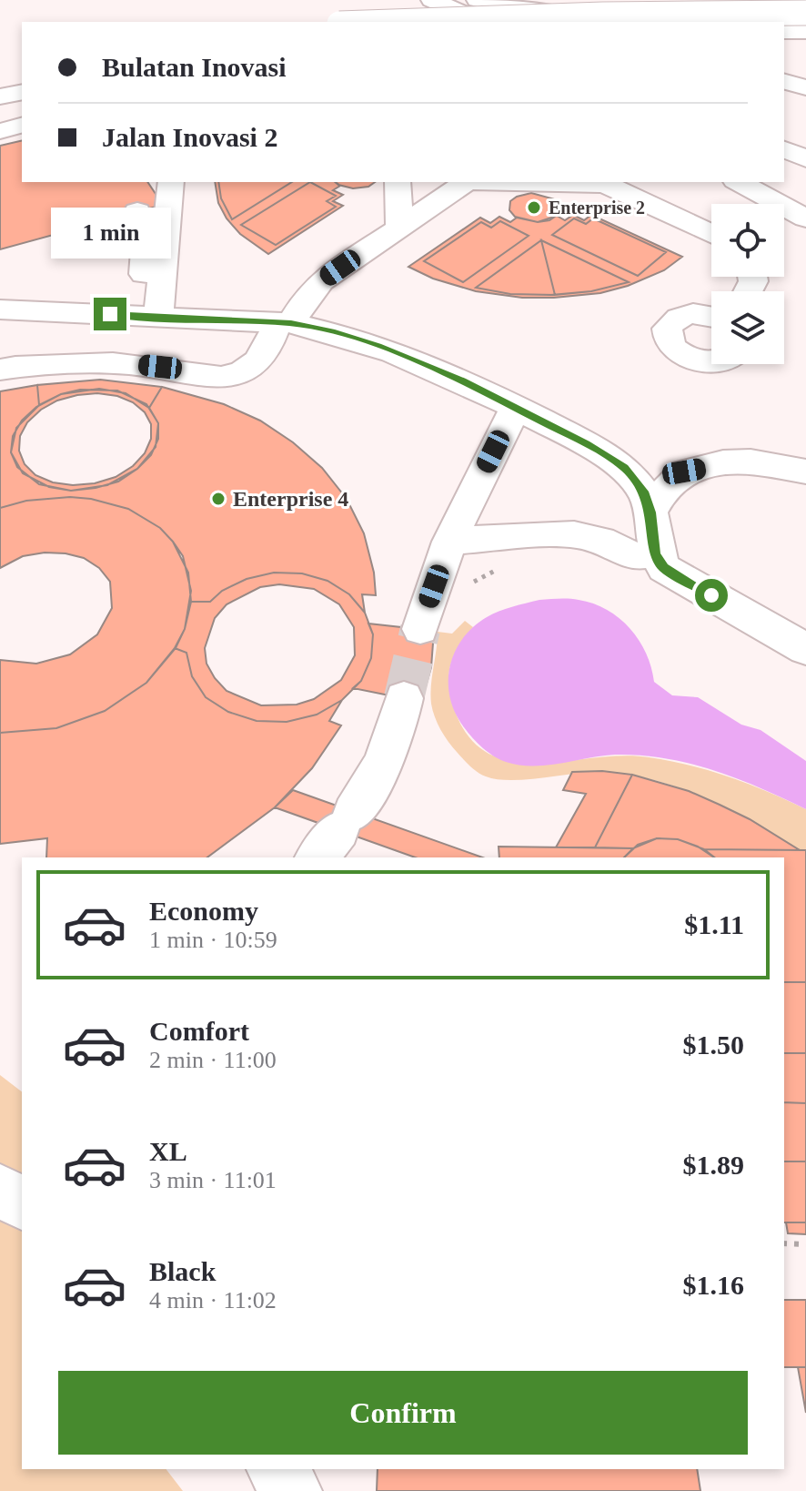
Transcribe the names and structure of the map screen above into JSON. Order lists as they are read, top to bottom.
{
  "places": ["Enterprise 2", "Enterprise 4"],
  "page": {
    "banner": ["Bulatan Inovasi", "Jalan Inovasi 2"],
    "bubble": "1 min",
    "list": [
      {
        "name": "Economy",
        "note": "1 min · 10:59",
        "value": "$1.11"
      },
      {
        "name": "Comfort",
        "note": "2 min · 11:00",
        "value": "$1.50"
      },
      {
        "name": "XL",
        "note": "3 min · 11:01",
        "value": "$1.89"
      },
      {
        "name": "Black",
        "note": "4 min · 11:02",
        "value": "$1.16"
      }
    ],
    "buttons": "Confirm"
  }
}
